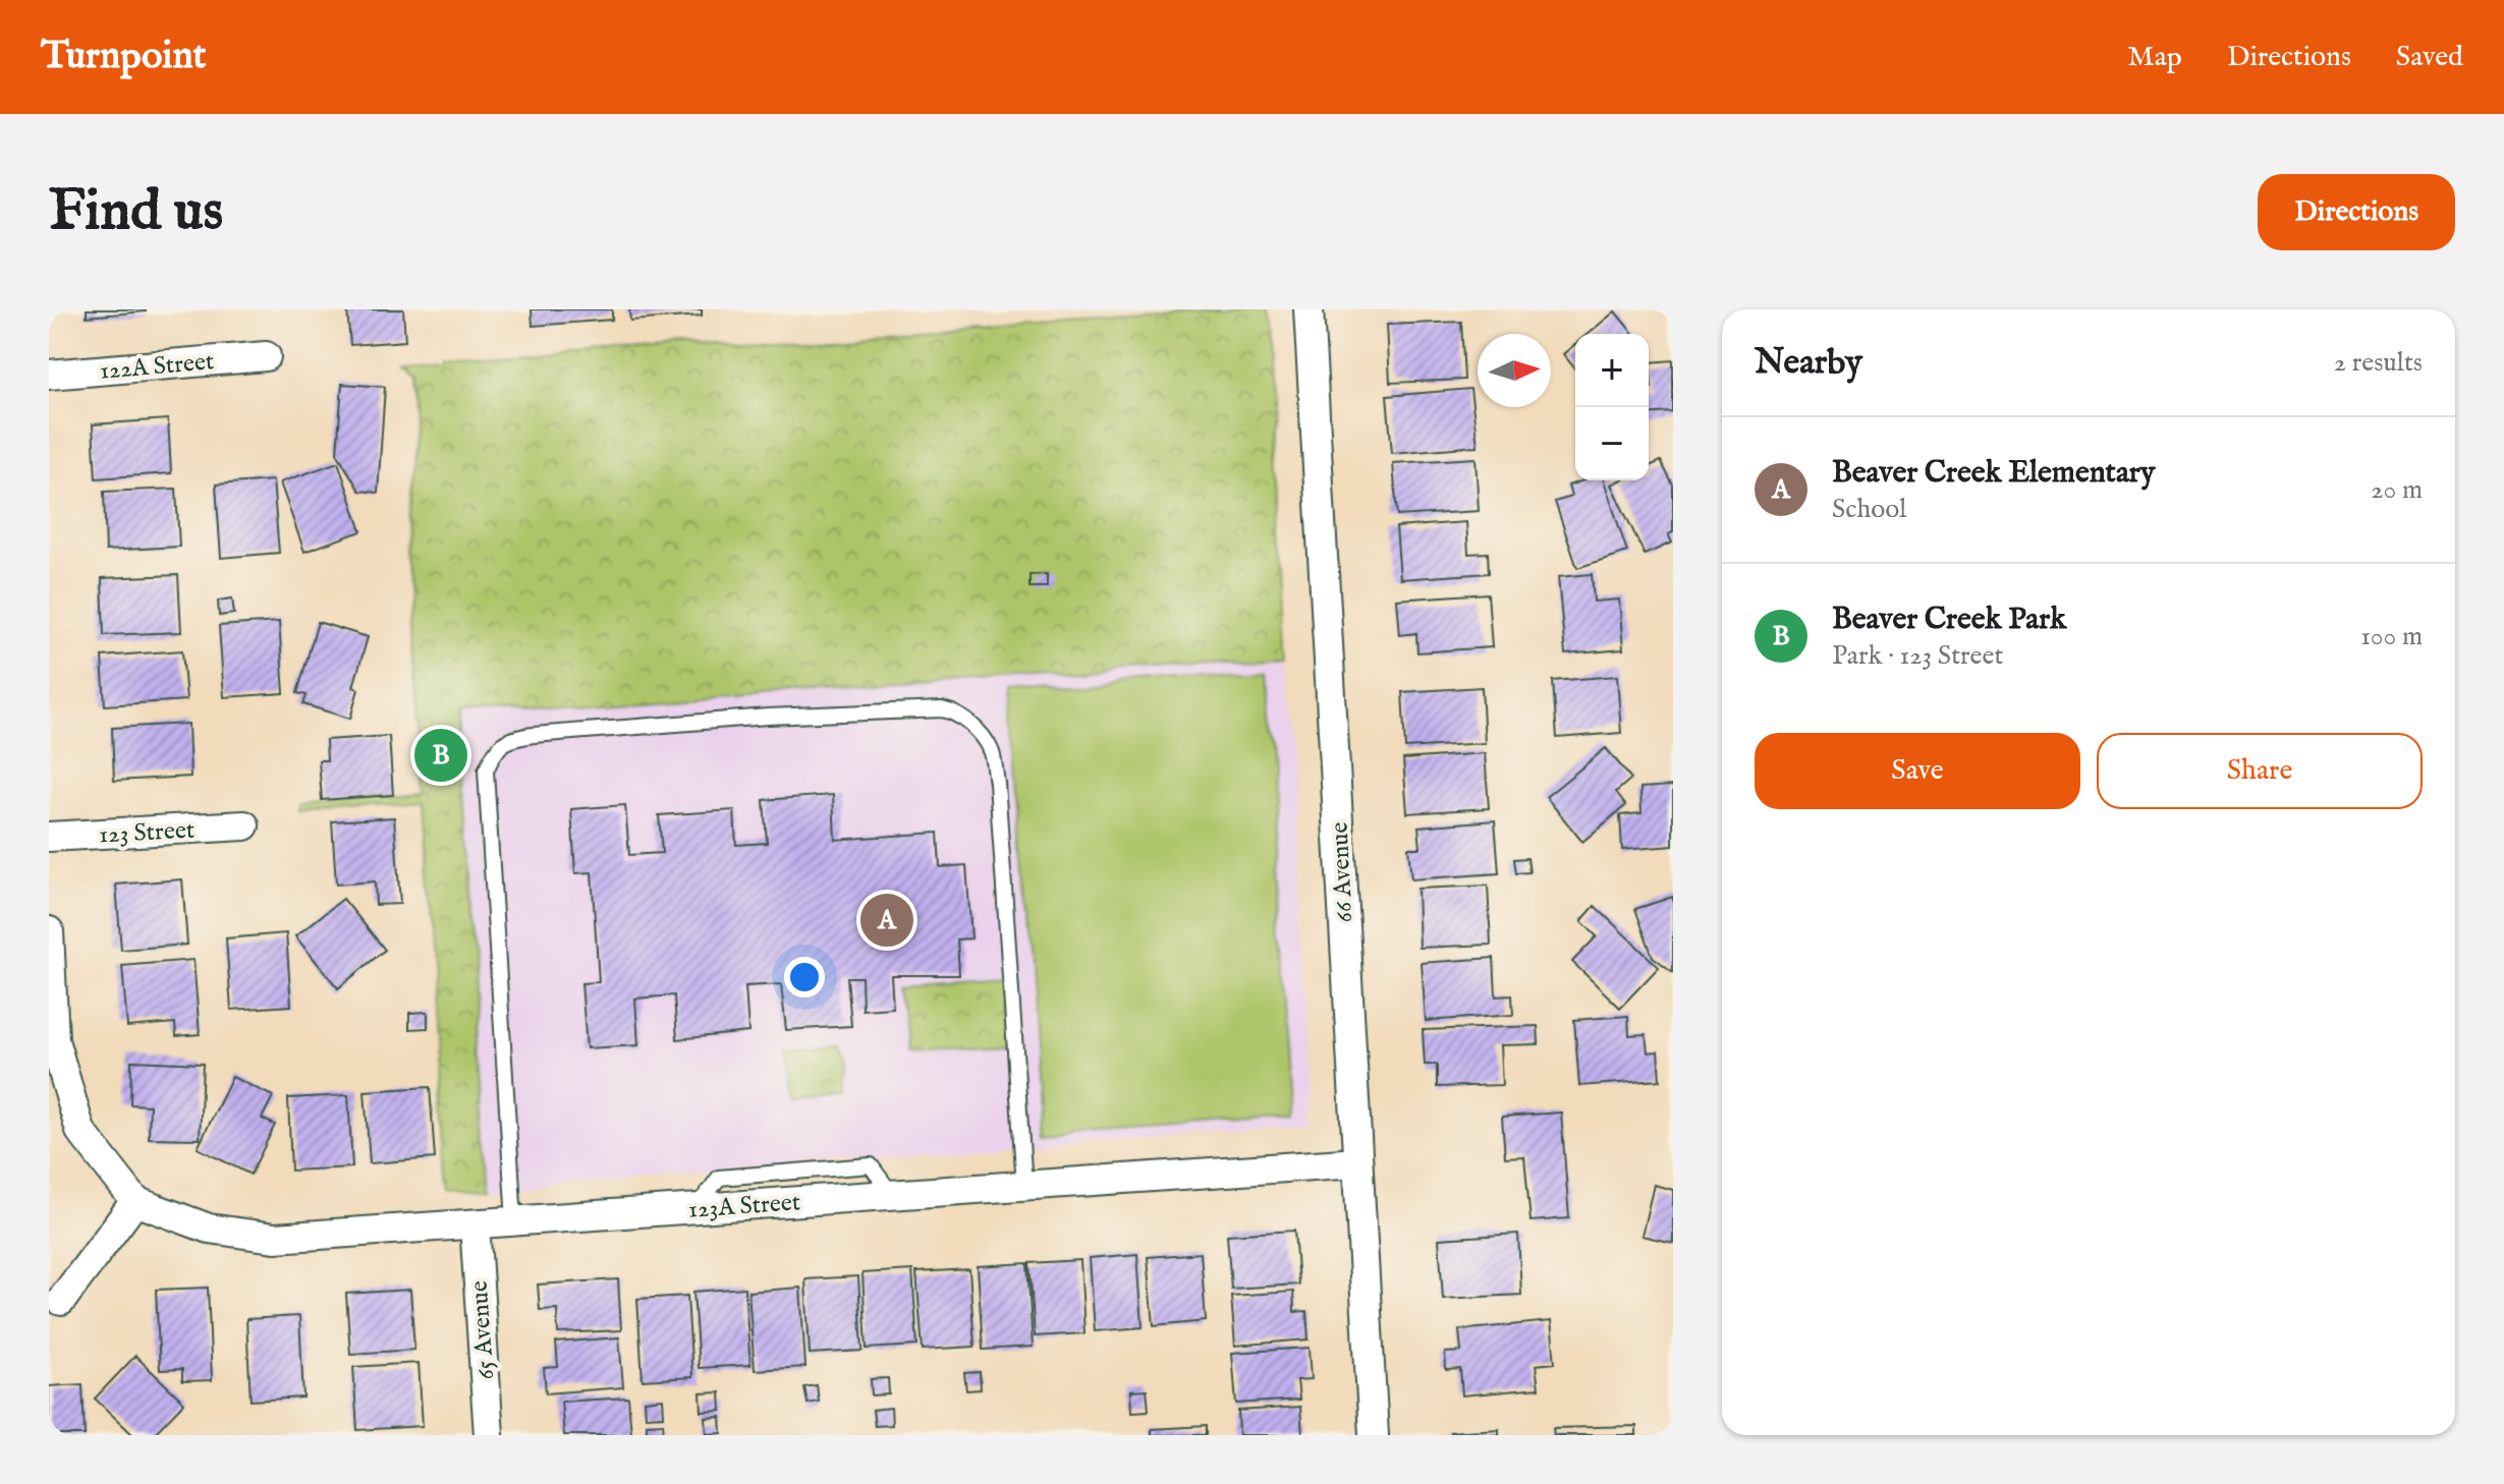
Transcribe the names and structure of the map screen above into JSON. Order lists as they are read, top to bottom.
{
  "streets": {
    "street": [
      "122A Street",
      "123 Street",
      "66 Avenue",
      "123A Street",
      "65 Avenue"
    ]
  },
  "crossings": [
    ["66 Avenue", "123A Street"],
    ["123A Street", "65 Avenue"]
  ],
  "north": "right",
  "page": {
    "header": "Turnpoint",
    "nav": ["Map", "Directions", "Saved"],
    "buttons": [
      "Directions",
      ["Save", "Share"]
    ],
    "title": "Find us",
    "heading": ["Nearby", "2 results"],
    "map_buttons": ["+", "−"],
    "list": [
      {
        "mark": "A",
        "name": "Beaver Creek Elementary",
        "note": "School",
        "value": "20 m"
      },
      {
        "mark": "B",
        "name": "Beaver Creek Park",
        "note": "Park · 123 Street",
        "value": "100 m"
      }
    ],
    "pins": ["B", "A"]
  }
}
